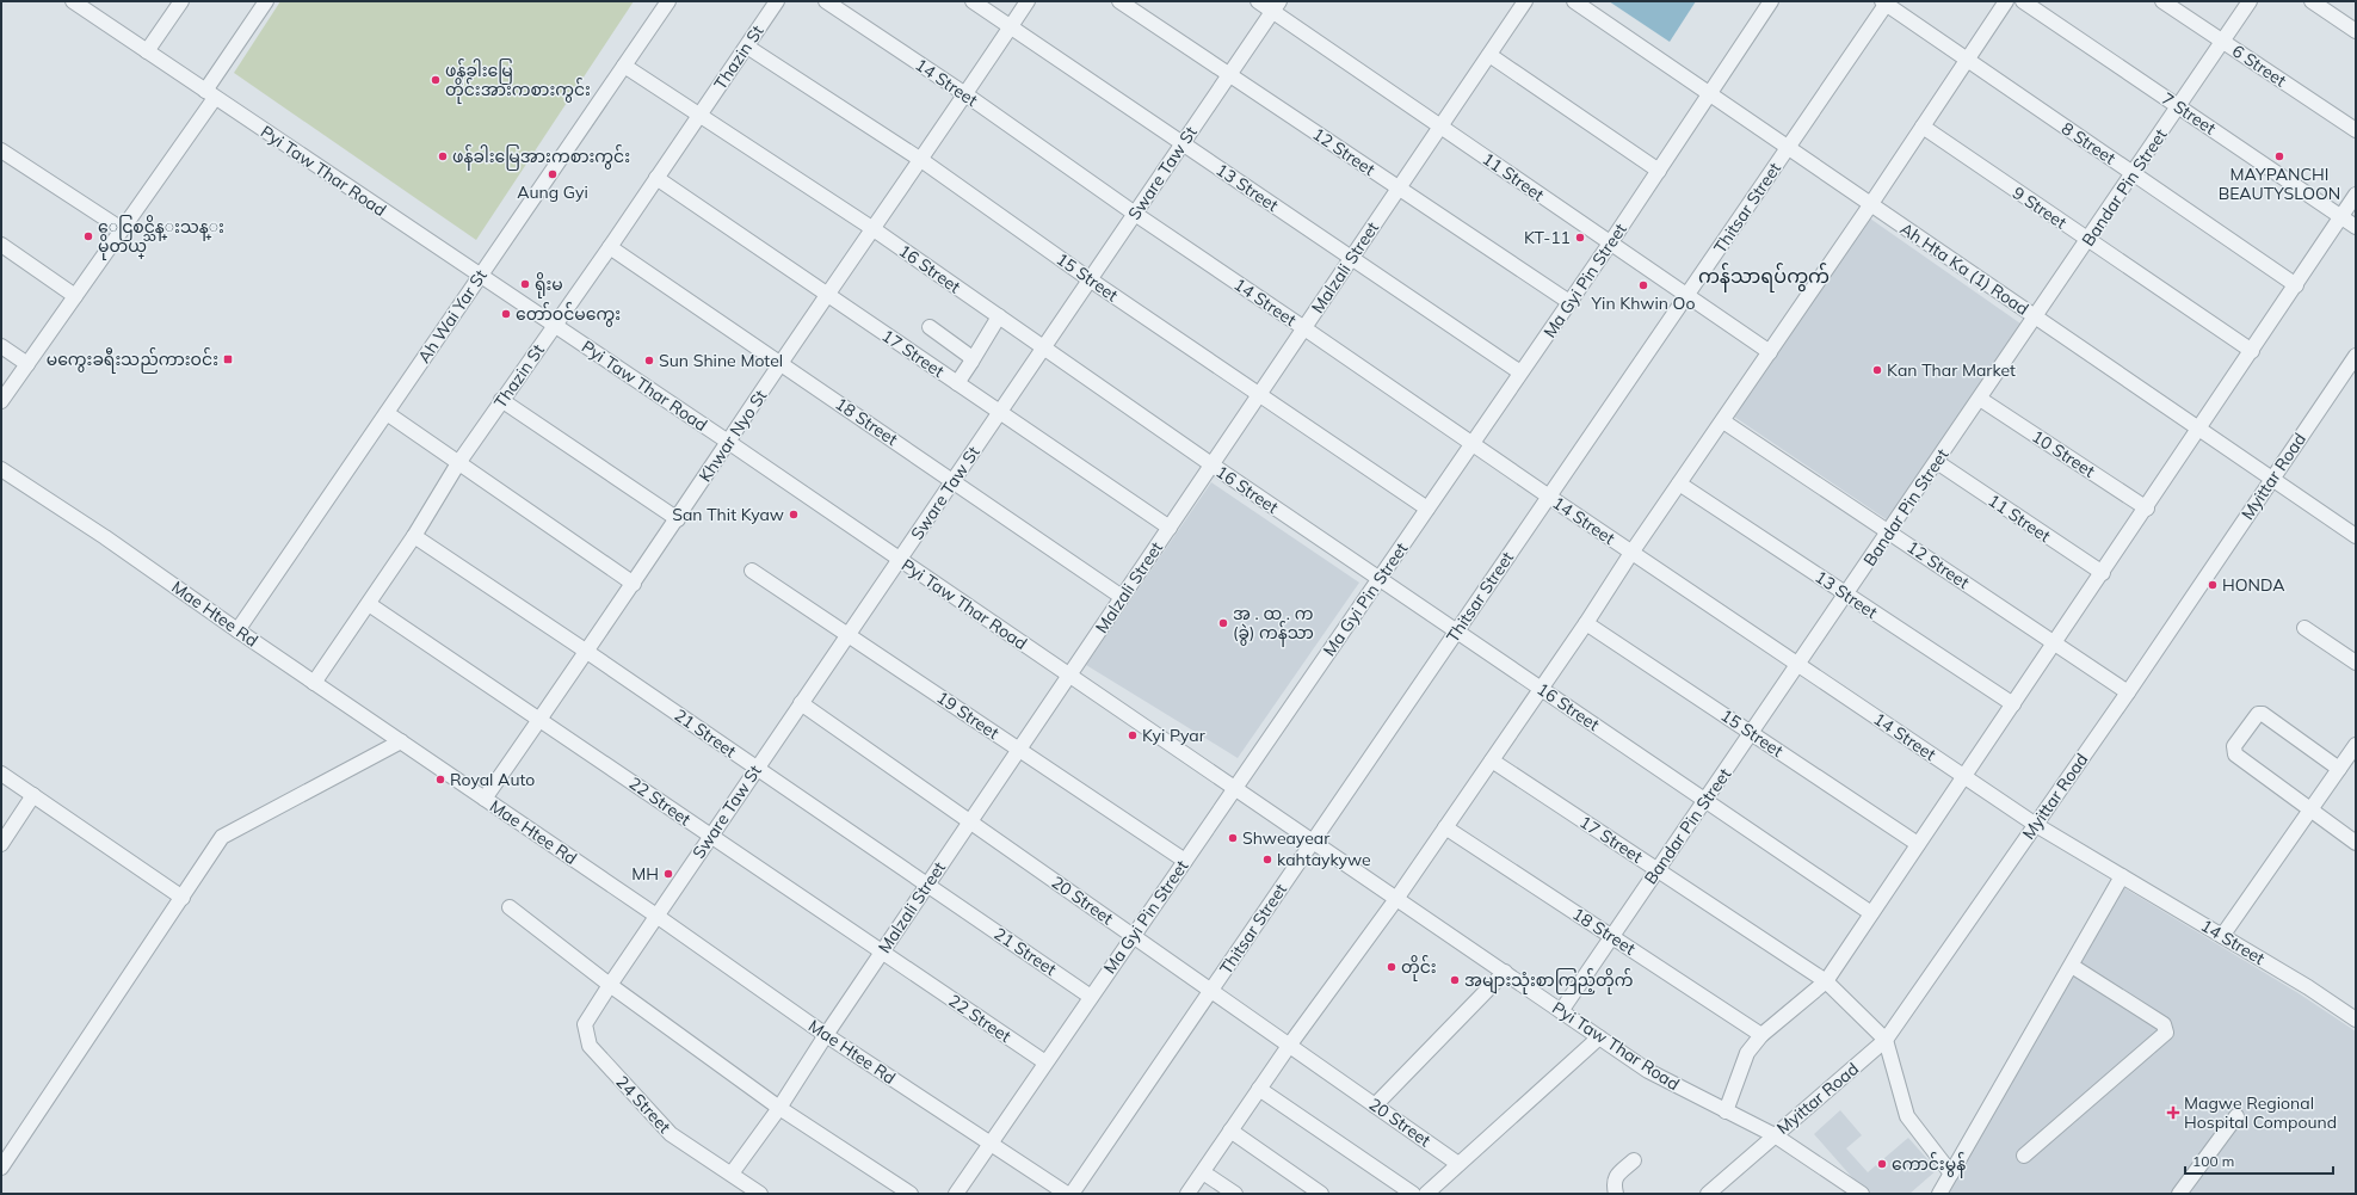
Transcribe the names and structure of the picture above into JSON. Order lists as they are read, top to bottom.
{
  "streets": {
    "street": [
      "Thazin St",
      "6 Street",
      "14 Street",
      "7 Street",
      "8 Street",
      "12 Street",
      "Pyi Taw Thar Road",
      "Sware Taw St",
      "11 Street",
      "13 Street",
      "Bandar Pin Street",
      "Thitsar Street",
      "9 Street",
      "Malzali Street",
      "16 Street",
      "Ah Hta Ka (1) Road",
      "15 Street",
      "Ma Gyi Pin Street",
      "Ah Wai Yar St",
      "17 Street",
      "18 Street",
      "Khwar Nyo St",
      "10 Street",
      "Myittar Road",
      "Mae Htee Rd",
      "19 Street",
      "21 Street",
      "22 Street",
      "20 Street",
      "24 Street"
    ]
  },
  "crossings": [
    ["Thazin St", "Pyi Taw Thar Road"],
    ["Thazin St", "16 Street"],
    ["Thazin St", "15 Street"],
    ["Thazin St", "17 Street"],
    ["Thazin St", "18 Street"],
    ["Thazin St", "Mae Htee Rd"],
    ["Thazin St", "21 Street"],
    ["Thazin St", "22 Street"],
    ["6 Street", "Bandar Pin Street"],
    ["14 Street", "Sware Taw St"],
    ["14 Street", "Bandar Pin Street"],
    ["14 Street", "Thitsar Street"],
    ["14 Street", "Malzali Street"],
    ["14 Street", "Ma Gyi Pin Street"],
    ["14 Street", "Khwar Nyo St"],
    ["14 Street", "Myittar Road"],
    ["7 Street", "Bandar Pin Street"],
    ["8 Street", "Bandar Pin Street"],
    ["8 Street", "Thitsar Street"],
    ["12 Street", "Sware Taw St"],
    ["12 Street", "Bandar Pin Street"],
    ["12 Street", "Malzali Street"],
    ["12 Street", "Ma Gyi Pin Street"],
    ["12 Street", "Myittar Road"],
    ["Pyi Taw Thar Road", "Sware Taw St"],
    ["Pyi Taw Thar Road", "Bandar Pin Street"],
    ["Pyi Taw Thar Road", "Thitsar Street"],
    ["Pyi Taw Thar Road", "Malzali Street"],
    ["Pyi Taw Thar Road", "Ma Gyi Pin Street"],
    ["Pyi Taw Thar Road", "Ah Wai Yar St"],
    ["Pyi Taw Thar Road", "Khwar Nyo St"],
    ["Pyi Taw Thar Road", "Myittar Road"],
    ["Sware Taw St", "11 Street"],
    ["Sware Taw St", "13 Street"],
    ["Sware Taw St", "16 Street"],
    ["Sware Taw St", "15 Street"],
    ["Sware Taw St", "17 Street"],
    ["Sware Taw St", "18 Street"],
    ["Sware Taw St", "Mae Htee Rd"],
    ["Sware Taw St", "19 Street"],
    ["Sware Taw St", "21 Street"],
    ["Sware Taw St", "22 Street"],
    ["Sware Taw St", "20 Street"],
    ["Sware Taw St", "24 Street"],
    ["11 Street", "Bandar Pin Street"],
    ["11 Street", "Thitsar Street"],
    ["11 Street", "Malzali Street"],
    ["11 Street", "Ma Gyi Pin Street"],
    ["13 Street", "Bandar Pin Street"],
    ["13 Street", "Malzali Street"],
    ["13 Street", "Ma Gyi Pin Street"],
    ["13 Street", "Khwar Nyo St"],
    ["Bandar Pin Street", "9 Street"],
    ["Bandar Pin Street", "16 Street"],
    ["Bandar Pin Street", "Ah Hta Ka (1) Road"],
    ["Bandar Pin Street", "15 Street"],
    ["Bandar Pin Street", "17 Street"],
    ["Bandar Pin Street", "18 Street"],
    ["Bandar Pin Street", "10 Street"],
    ["Thitsar Street", "16 Street"],
    ["Thitsar Street", "Ah Hta Ka (1) Road"],
    ["Thitsar Street", "20 Street"],
    ["Malzali Street", "16 Street"],
    ["Malzali Street", "15 Street"],
    ["Malzali Street", "17 Street"],
    ["Malzali Street", "18 Street"],
    ["Malzali Street", "Mae Htee Rd"],
    ["Malzali Street", "19 Street"],
    ["Malzali Street", "21 Street"],
    ["Malzali Street", "22 Street"],
    ["Malzali Street", "20 Street"],
    ["Malzali Street", "24 Street"],
    ["16 Street", "Ma Gyi Pin Street"],
    ["16 Street", "Ah Wai Yar St"],
    ["16 Street", "Khwar Nyo St"],
    ["Ah Hta Ka (1) Road", "Ma Gyi Pin Street"],
    ["Ah Hta Ka (1) Road", "Myittar Road"],
    ["15 Street", "Ma Gyi Pin Street"],
    ["15 Street", "Khwar Nyo St"],
    ["Ma Gyi Pin Street", "Mae Htee Rd"],
    ["Ma Gyi Pin Street", "19 Street"],
    ["Ma Gyi Pin Street", "21 Street"],
    ["Ma Gyi Pin Street", "22 Street"],
    ["Ma Gyi Pin Street", "20 Street"],
    ["Ah Wai Yar St", "Mae Htee Rd"],
    ["17 Street", "Khwar Nyo St"],
    ["17 Street", "Myittar Road"],
    ["18 Street", "Khwar Nyo St"],
    ["Khwar Nyo St", "Mae Htee Rd"],
    ["Khwar Nyo St", "21 Street"],
    ["Khwar Nyo St", "22 Street"]
  ],
  "districts": ["ကန်သာရပ်ကွက်"],
  "places": {
    "other": [
      "ဖန်ခါးမြေ တိုင်းအားကစားကွင်း",
      "ဖန်ခါးမြေအားကစားကွင်း",
      "MAYPANCHI BEAUTYSLOON",
      "Aung Gyi",
      "ေငြစင္သိန္းသန္း မိုတယ္",
      "KT-11",
      "ရိုးမ",
      "Yin Khwin Oo",
      "တော်ဝင်မကွေး",
      "Sun Shine Motel",
      "Kan Thar Market",
      "San Thit Kyaw",
      "HONDA",
      "အ . ထ . က (ခွဲ) ကန်သာ",
      "Kyi Pyar",
      "Royal Auto",
      "Shweayear",
      "kahtaykywe",
      "MH",
      "တိုင်း",
      "အများသုံးစာကြည့်တိုက်",
      "ကောင်းမွန်"
    ],
    "transit": ["မကွေးခရီးသည်ကားဝင်း"],
    "health": ["Magwe Regional Hospital Compound"]
  },
  "scale_bar": "100 m"
}
